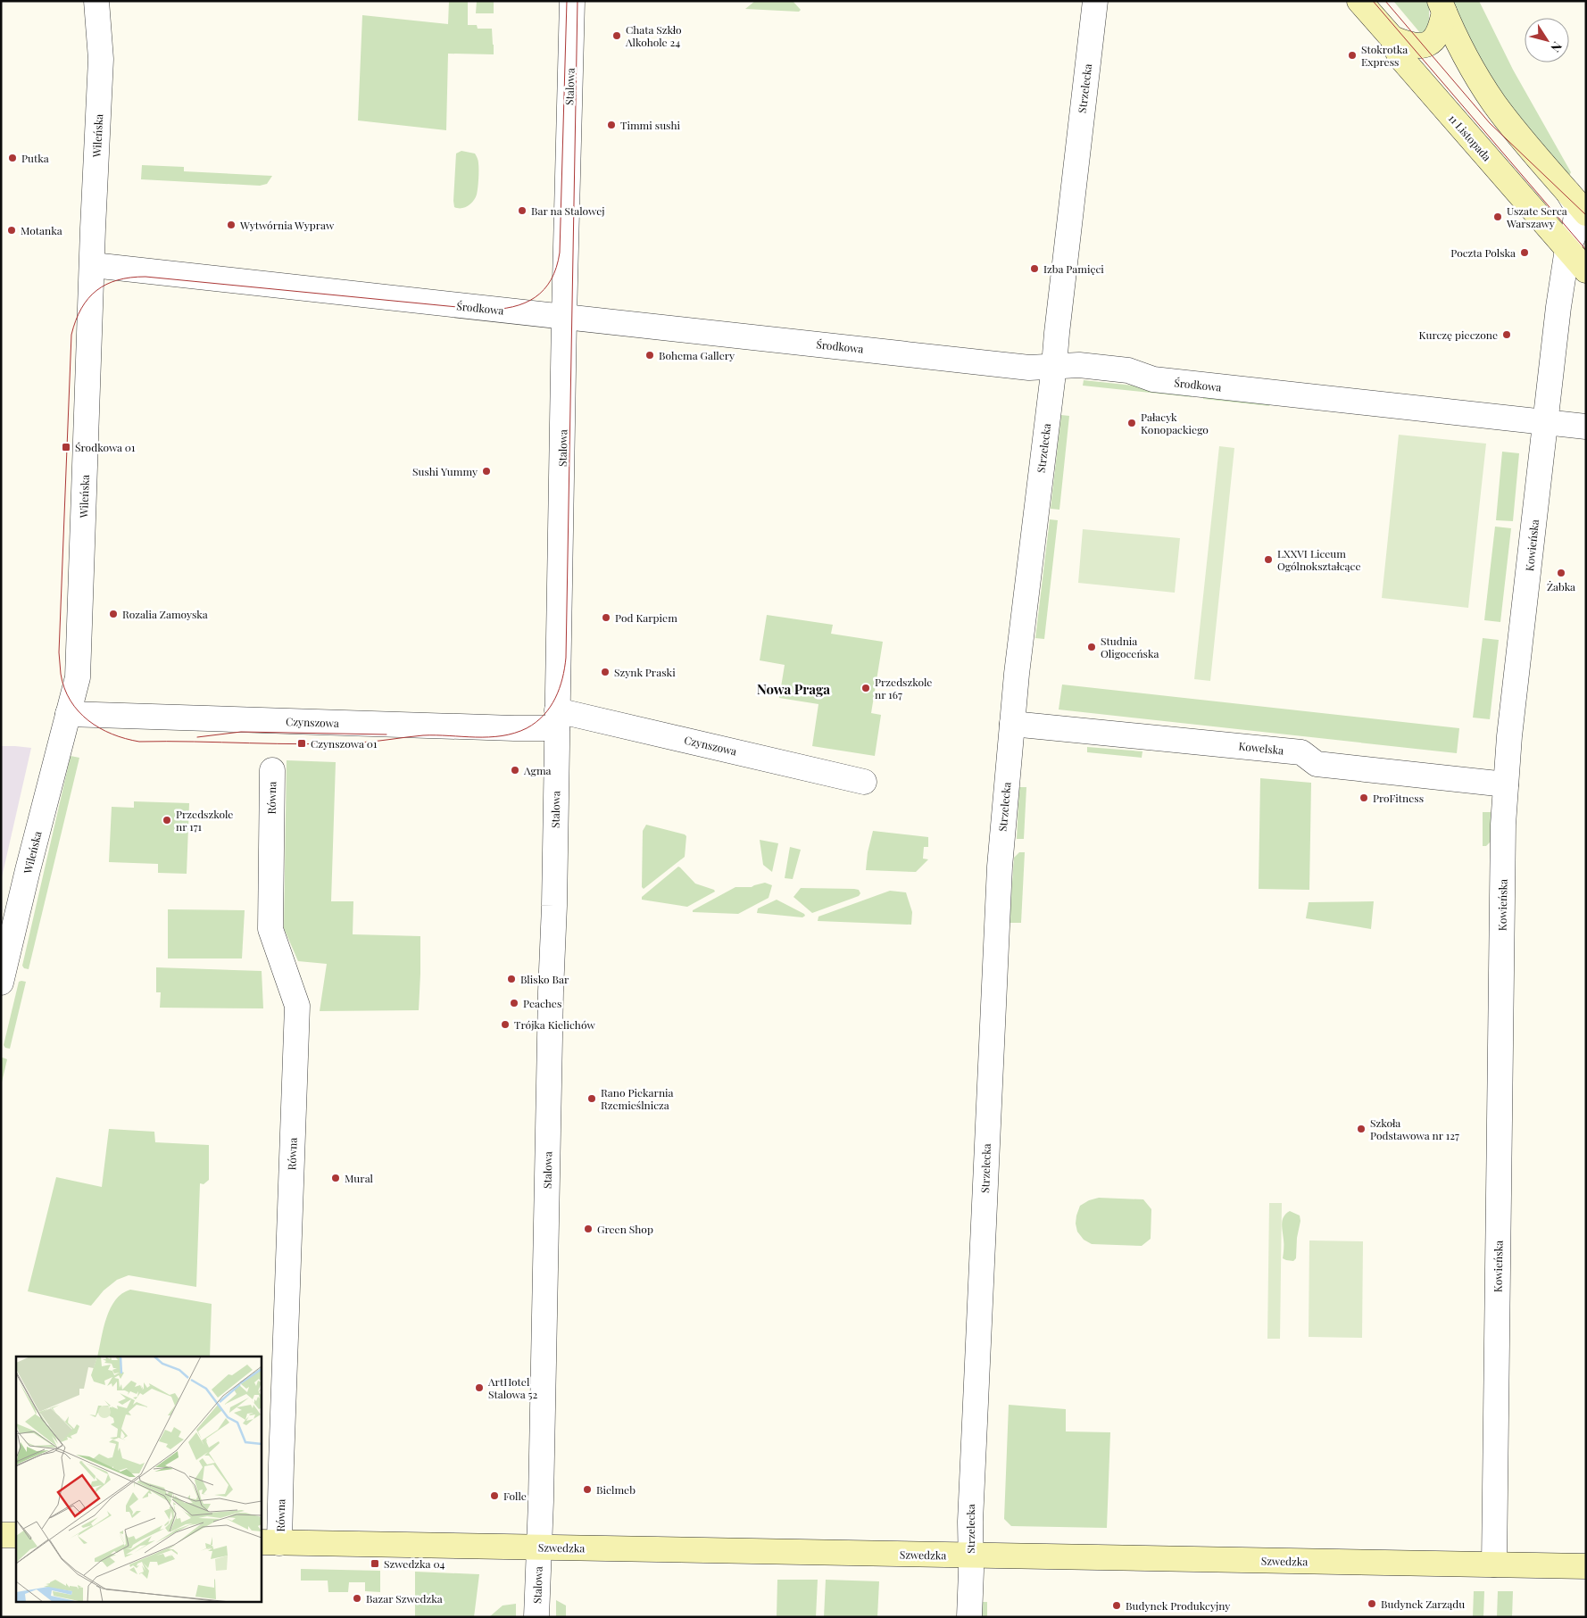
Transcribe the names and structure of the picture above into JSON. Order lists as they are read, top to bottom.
{
  "streets": {
    "street": [
      "Stalowa",
      "Strzelecka",
      "Wileńska",
      "11 Listopada",
      "Środkowa",
      "Kowieńska",
      "Czynszowa",
      "Kowelska",
      "Równa",
      "Szwedzka"
    ]
  },
  "crossings": [
    ["Stalowa", "Środkowa"],
    ["Stalowa", "Czynszowa"],
    ["Stalowa", "Szwedzka"],
    ["Strzelecka", "Środkowa"],
    ["Strzelecka", "Kowelska"],
    ["Strzelecka", "Szwedzka"],
    ["Wileńska", "Środkowa"],
    ["Wileńska", "Czynszowa"],
    ["11 Listopada", "Kowieńska"],
    ["Środkowa", "Kowieńska"],
    ["Kowieńska", "Kowelska"],
    ["Kowieńska", "Szwedzka"],
    ["Równa", "Szwedzka"]
  ],
  "districts": ["Nowa Praga"],
  "places": {
    "other": [
      "Chata Szkło Alkohole 24",
      "Stokrotka Express",
      "Timmi sushi",
      "Putka",
      "Bar na Stalowej",
      "Uszate Serca Warszawy",
      "Wytwórnia Wypraw",
      "Motanka",
      "Poczta Polska",
      "Izba Pamięci",
      "Kurczę pieczone",
      "Bohema Gallery",
      "Pałacyk Konopackiego",
      "Sushi Yummy",
      "LXXVI Liceum Ogólnokształcące",
      "Żabka",
      "Rozalia Zamoyska",
      "Pod Karpiem",
      "Studnia Oligoceńska",
      "Szynk Praski",
      "Przedszkole nr 167",
      "Agma",
      "ProFitness",
      "Przedszkole nr 171",
      "Blisko Bar",
      "Peaches",
      "Trójka Kielichów",
      "Rano Piekarnia Rzemieślnicza",
      "Szkoła Podstawowa nr 127",
      "Mural",
      "Green Shop",
      "ArtHotel Stalowa 52",
      "Bielmeb",
      "Folle",
      "Bazar Szwedzka",
      "Budynek Zarządu",
      "Budynek Produkcyjny"
    ],
    "transit": ["Środkowa 01", "Czynszowa 01", "Szwedzka 04"]
  },
  "north": "bottom right"
}
